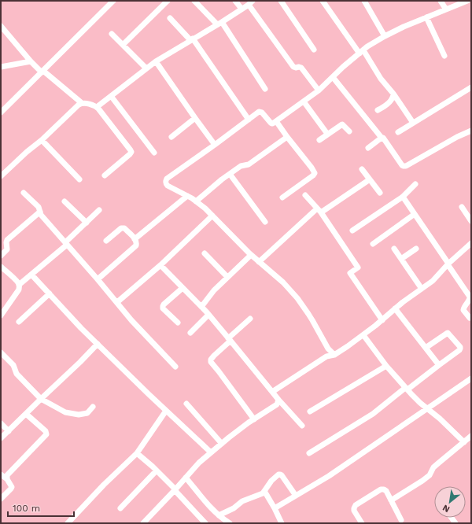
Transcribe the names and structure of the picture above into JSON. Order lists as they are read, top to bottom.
{
  "scale_bar": "100 m",
  "north": "bottom left"
}
